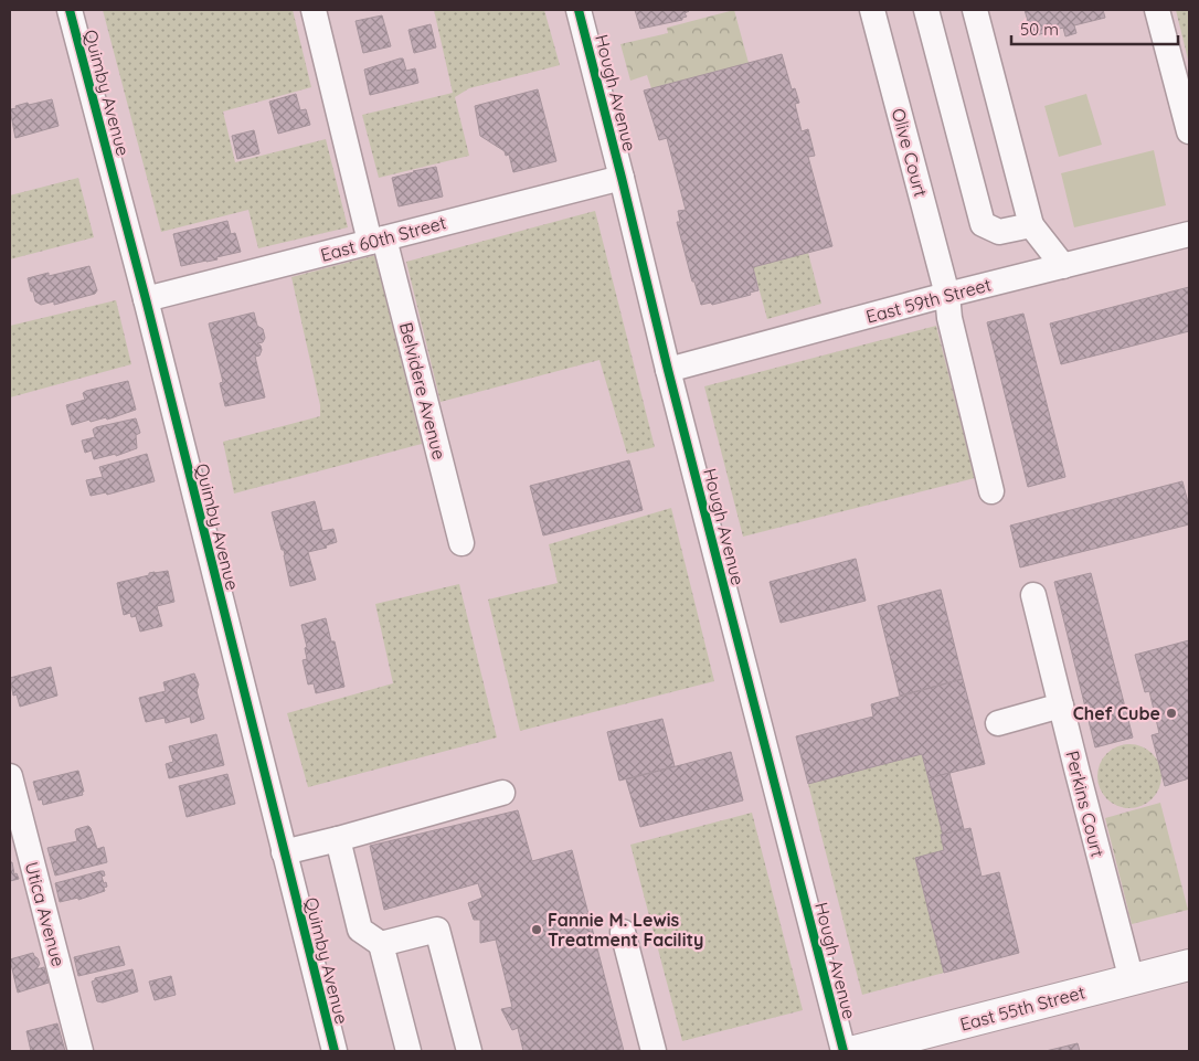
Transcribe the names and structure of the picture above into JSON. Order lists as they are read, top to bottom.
{
  "streets": {
    "main road": ["East 55th Street"],
    "street": [
      "Quimby Avenue",
      "Hough Avenue",
      "Olive Court",
      "East 60th Street",
      "East 59th Street",
      "Belvidere Avenue",
      "Perkins Court",
      "Utica Avenue"
    ]
  },
  "crossings": [
    ["Quimby Avenue", "East 60th Street"],
    ["Hough Avenue", "East 60th Street"],
    ["Hough Avenue", "East 59th Street"],
    ["Olive Court", "East 59th Street"],
    ["East 60th Street", "Belvidere Avenue"],
    ["Perkins Court", "East 55th Street"]
  ],
  "places": ["Chef Cube", "Fannie M. Lewis Treatment Facility"],
  "scale_bar": "50 m"
}
